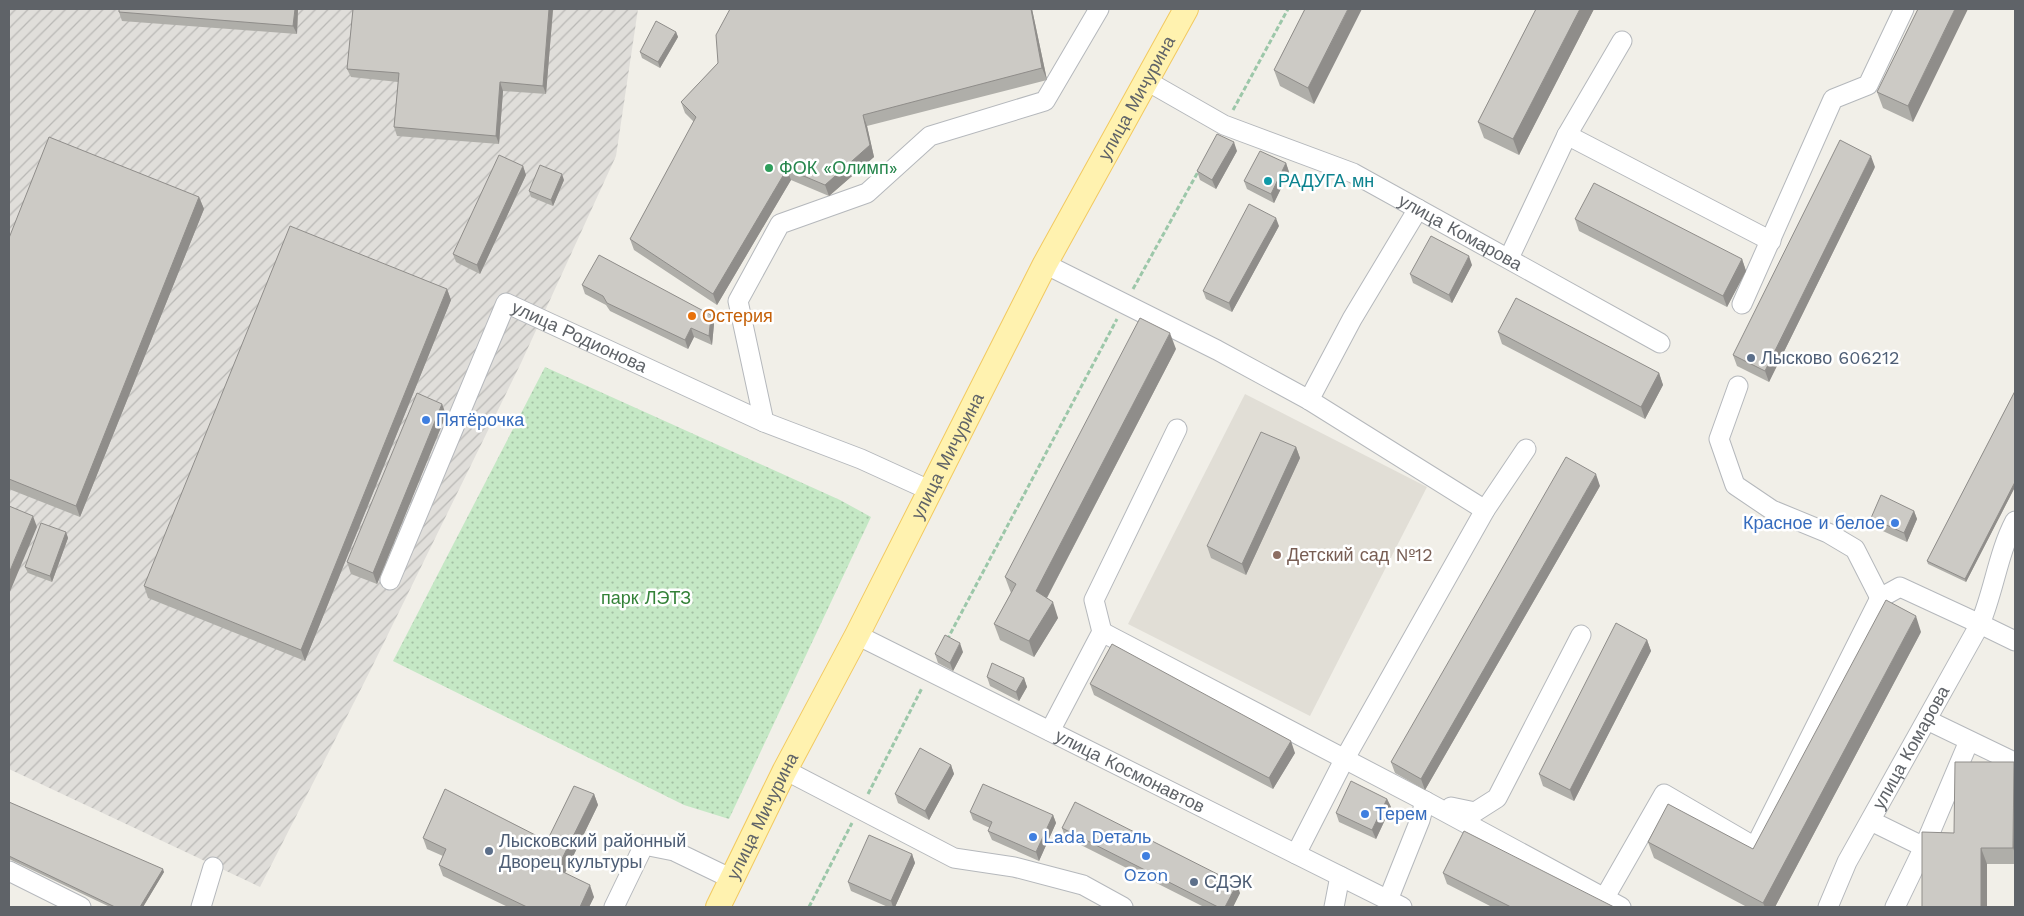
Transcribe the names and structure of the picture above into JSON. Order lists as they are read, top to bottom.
{
  "streets": {
    "main road": ["улица Мичурина"],
    "street": ["улица Комарова", "улица Родионова", "улица Космонавтов"]
  },
  "crossings": [
    ["улица Мичурина", "улица Комарова"],
    ["улица Мичурина", "улица Родионова"],
    ["улица Мичурина", "улица Космонавтов"]
  ],
  "parks": ["парк ЛЭТЗ"],
  "places": [
    "ФОК «Олимп»",
    "РАДУГА мн",
    "Остерия",
    "Лысково 606212",
    "Пятёрочка",
    "Красное и белое",
    "Детский сад №12",
    "Терем",
    "Lada Dеталь",
    "Лысковский районный Дворец культуры",
    "Ozon",
    "СДЭК"
  ]
}
